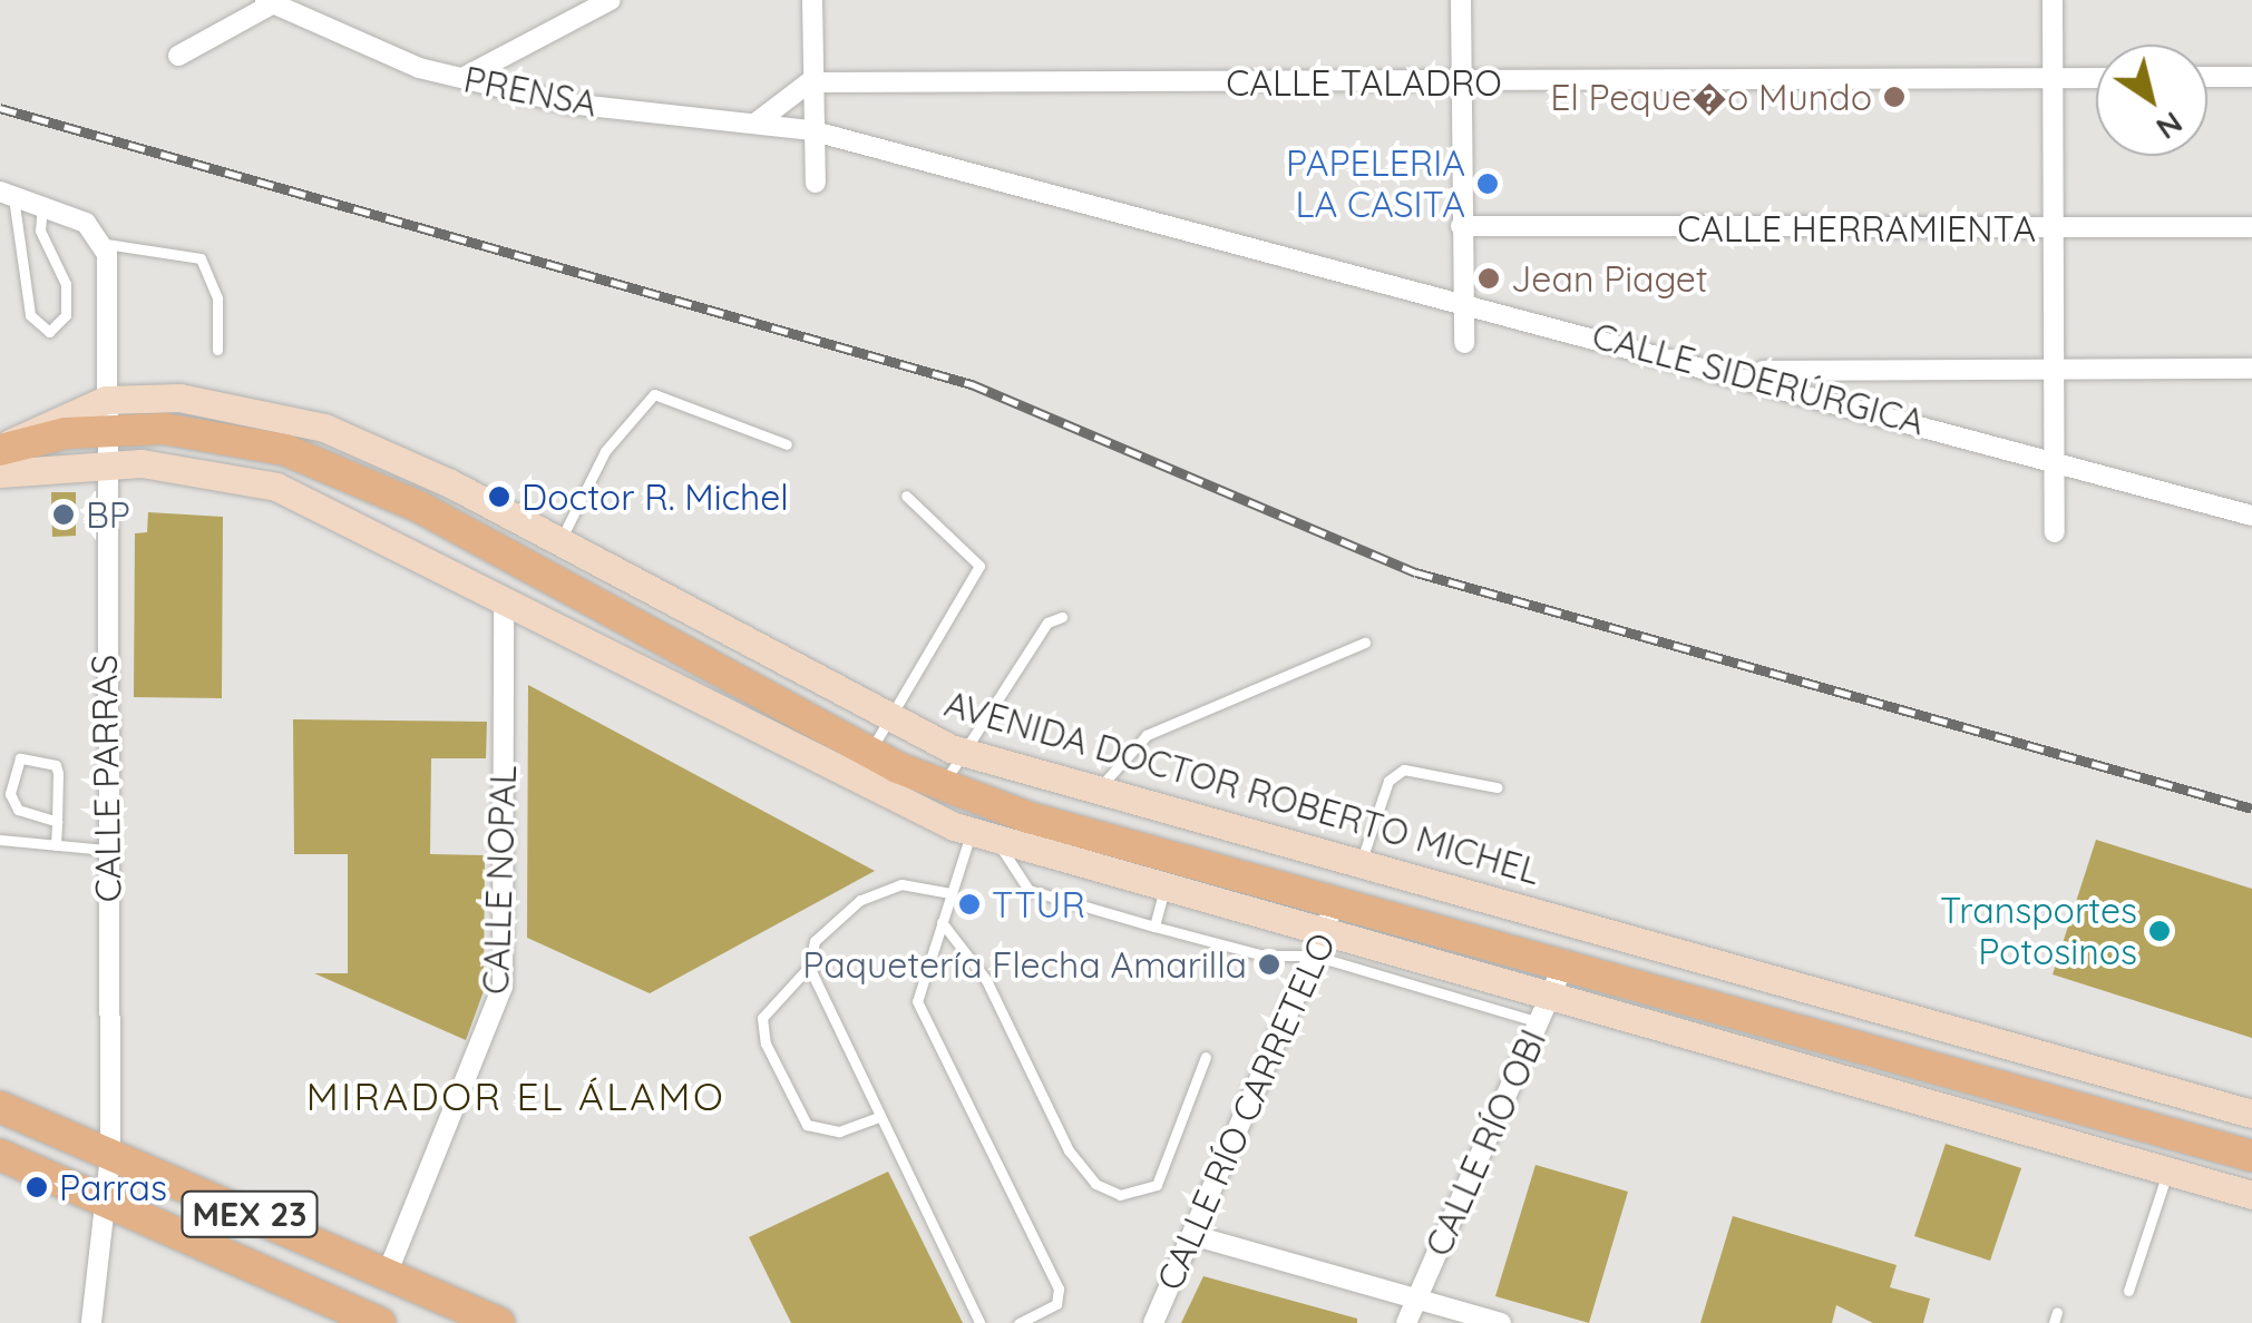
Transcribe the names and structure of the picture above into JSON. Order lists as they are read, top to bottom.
{
  "streets": {
    "main road": ["AVENIDA DOCTOR ROBERTO MICHEL", "MEX 23"],
    "street": [
      "CALLE TALADRO",
      "PRENSA",
      "CALLE HERRAMIENTA",
      "CALLE SIDERÚRGICA",
      "CALLE PARRAS",
      "CALLE NOPAL",
      "CALLE RÍO CARRETELO",
      "CALLE RÍO OBI"
    ]
  },
  "crossings": [
    ["PRENSA", "CALLE SIDERÚRGICA"],
    ["CALLE PARRAS", "AVENIDA DOCTOR ROBERTO MICHEL"],
    ["CALLE PARRAS", "MEX 23"],
    ["AVENIDA DOCTOR ROBERTO MICHEL", "CALLE NOPAL"],
    ["AVENIDA DOCTOR ROBERTO MICHEL", "CALLE RÍO CARRETELO"],
    ["AVENIDA DOCTOR ROBERTO MICHEL", "CALLE RÍO OBI"],
    ["CALLE NOPAL", "MEX 23"]
  ],
  "districts": ["MIRADOR EL ÁLAMO"],
  "places": [
    "El Peque�o Mundo",
    "PAPELERIA LA CASITA",
    "Jean Piaget",
    "Doctor R. Michel",
    "BP",
    "TTUR",
    "Transportes Potosinos",
    "Paquetería Flecha Amarilla",
    "Parras"
  ],
  "north": "bottom right"
}
